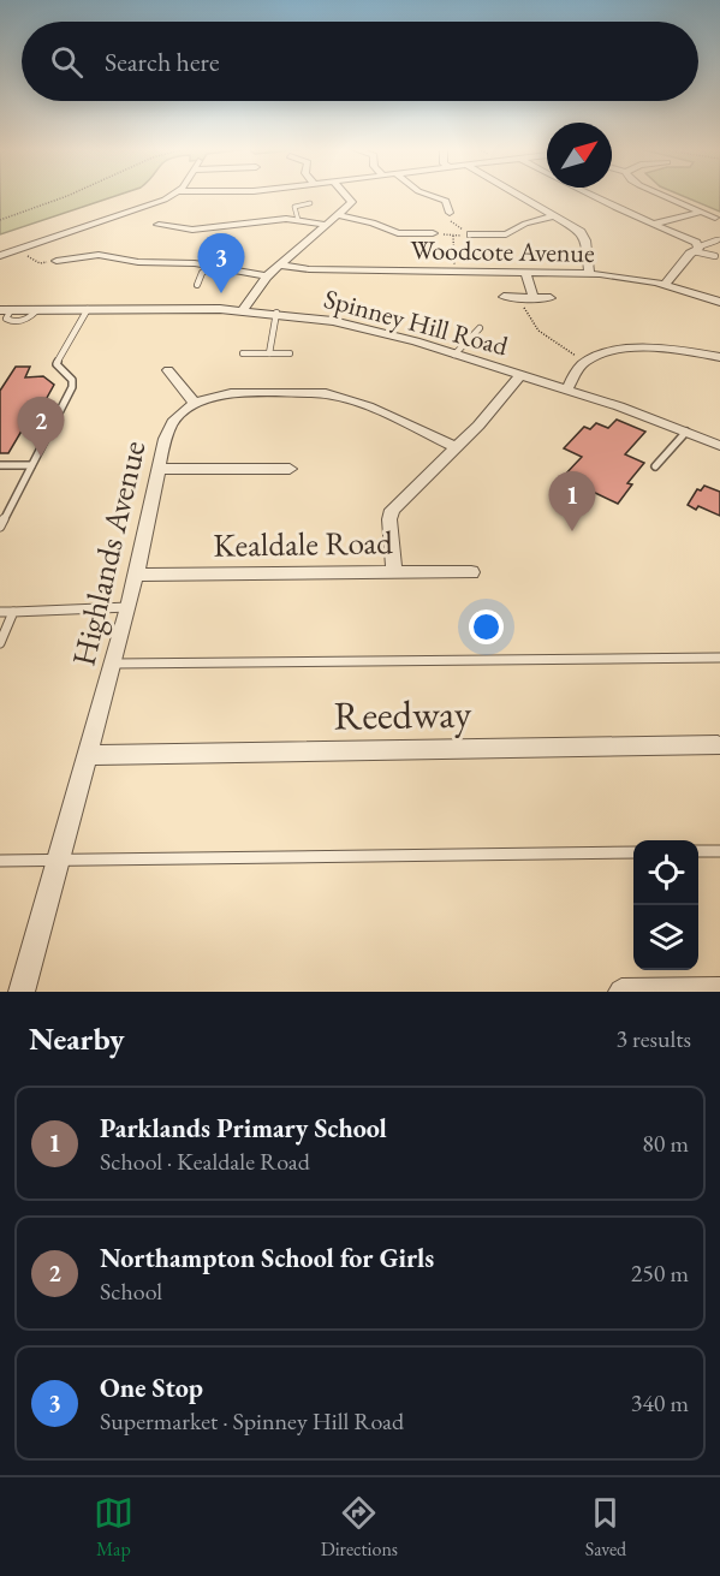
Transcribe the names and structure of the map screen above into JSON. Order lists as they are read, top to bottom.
{
  "streets": {
    "street": [
      "Woodcote Avenue",
      "Spinney Hill Road",
      "Kealdale Road",
      "Highlands Avenue",
      "Reedway"
    ]
  },
  "crossings": [
    ["Kealdale Road", "Highlands Avenue"],
    ["Highlands Avenue", "Reedway"]
  ],
  "north": "top right",
  "page": {
    "search": "Search here",
    "pins": ["3", "2", "1"],
    "heading": ["Nearby", "3 results"],
    "list": [
      {
        "mark": "1",
        "name": "Parklands Primary School",
        "note": "School · Kealdale Road",
        "value": "80 m"
      },
      {
        "mark": "2",
        "name": "Northampton School for Girls",
        "note": "School",
        "value": "250 m"
      },
      {
        "mark": "3",
        "name": "One Stop",
        "note": "Supermarket · Spinney Hill Road",
        "value": "340 m"
      }
    ],
    "nav": ["Map", "Directions", "Saved"]
  }
}
